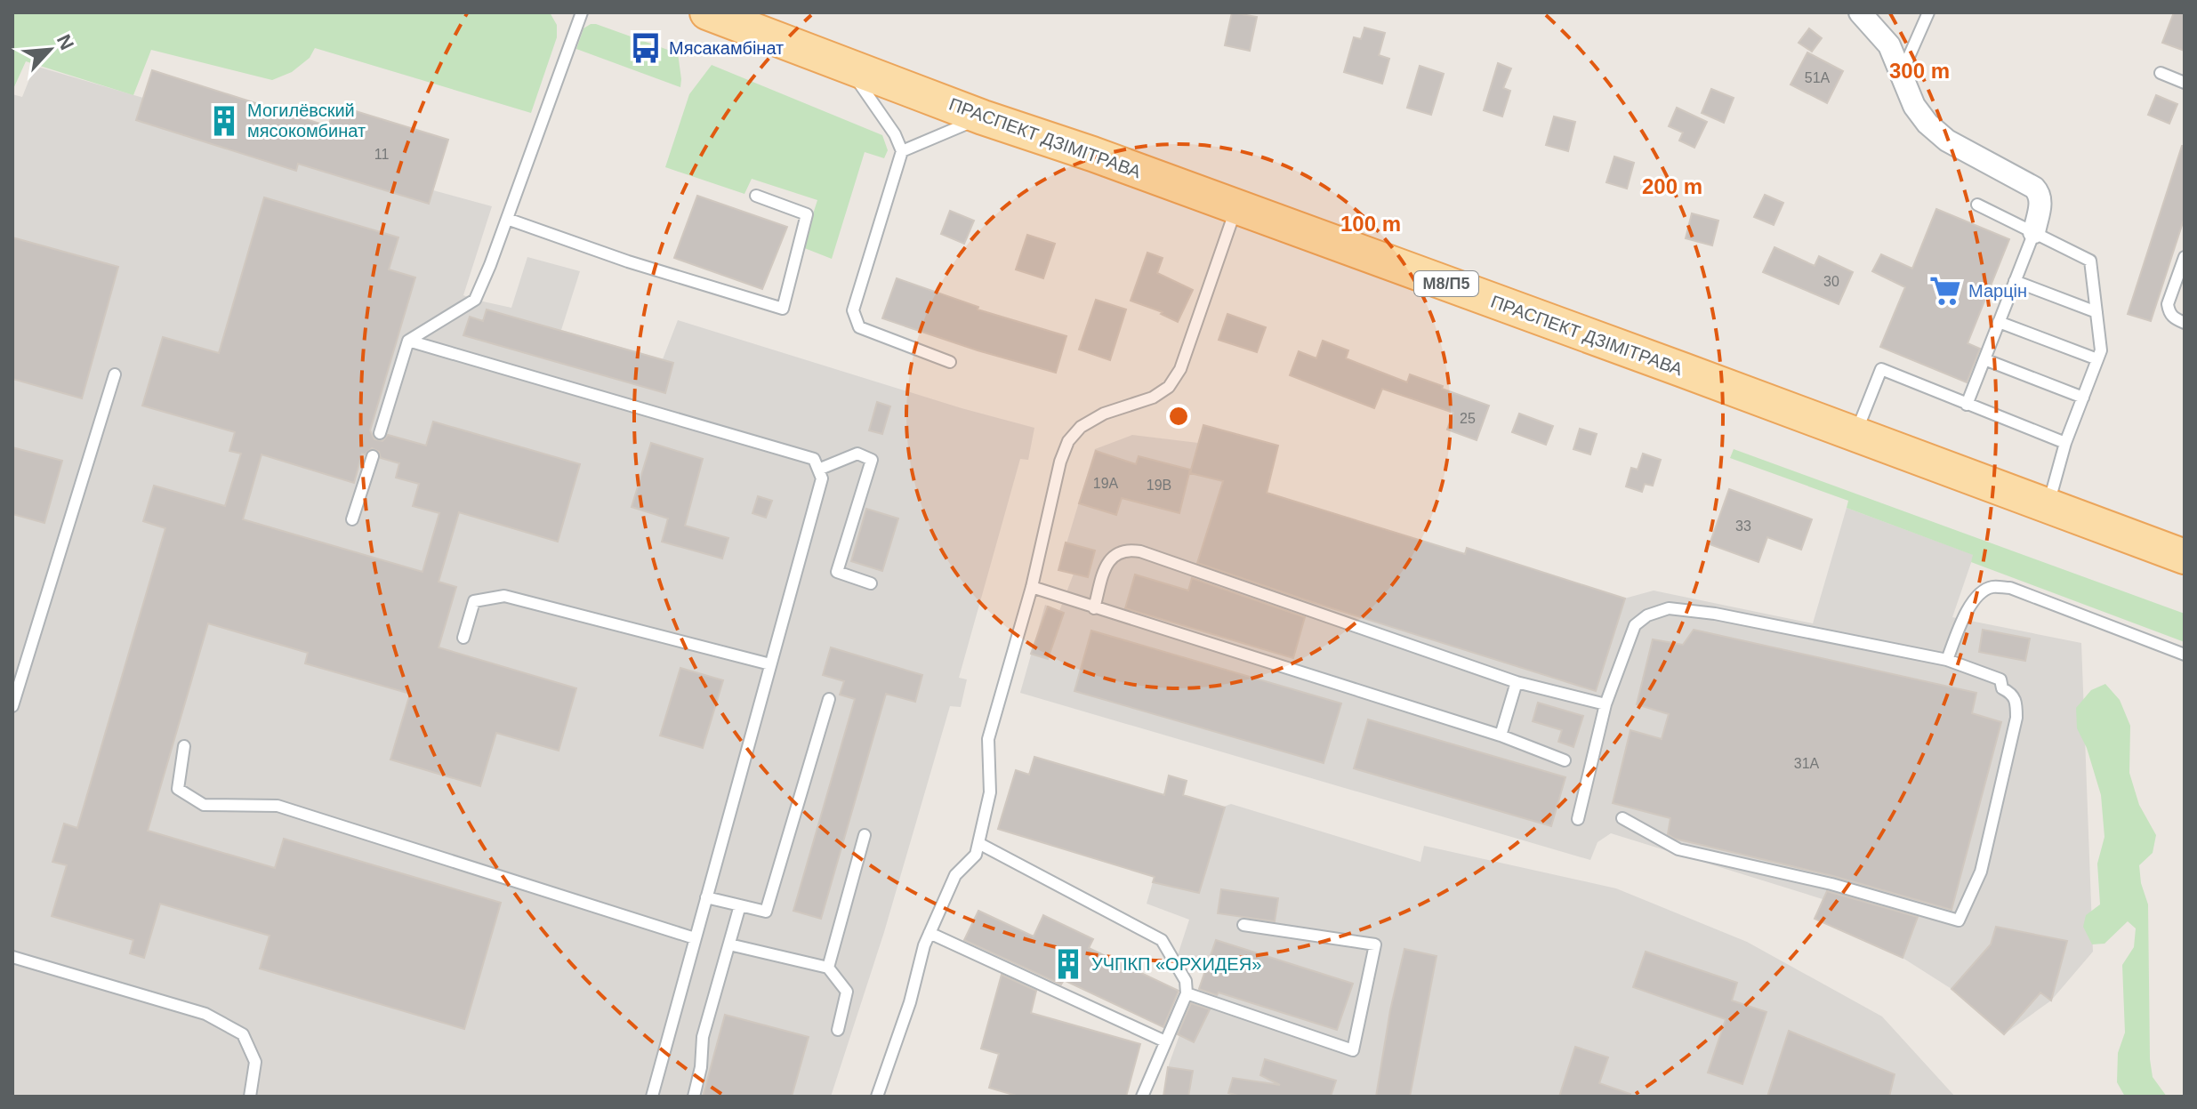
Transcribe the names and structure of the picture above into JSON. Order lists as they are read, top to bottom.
{
  "streets": {
    "main road": ["ПРАСПЕКТ ДЗІМІТРАВА", "М8/П5"]
  },
  "places": {
    "bus stop": ["Мясакамбінат"],
    "building": ["Могилёвский мясокомбинат", "УЧПКП «ОРХИДЕЯ»"],
    "supermarket": ["Марцін"]
  },
  "house_numbers": [
    "51А",
    "11",
    "30",
    "25",
    "19А",
    "19В",
    "33",
    "31А"
  ],
  "north": "top right",
  "rings": ["300 m", "200 m", "100 m"]
}
